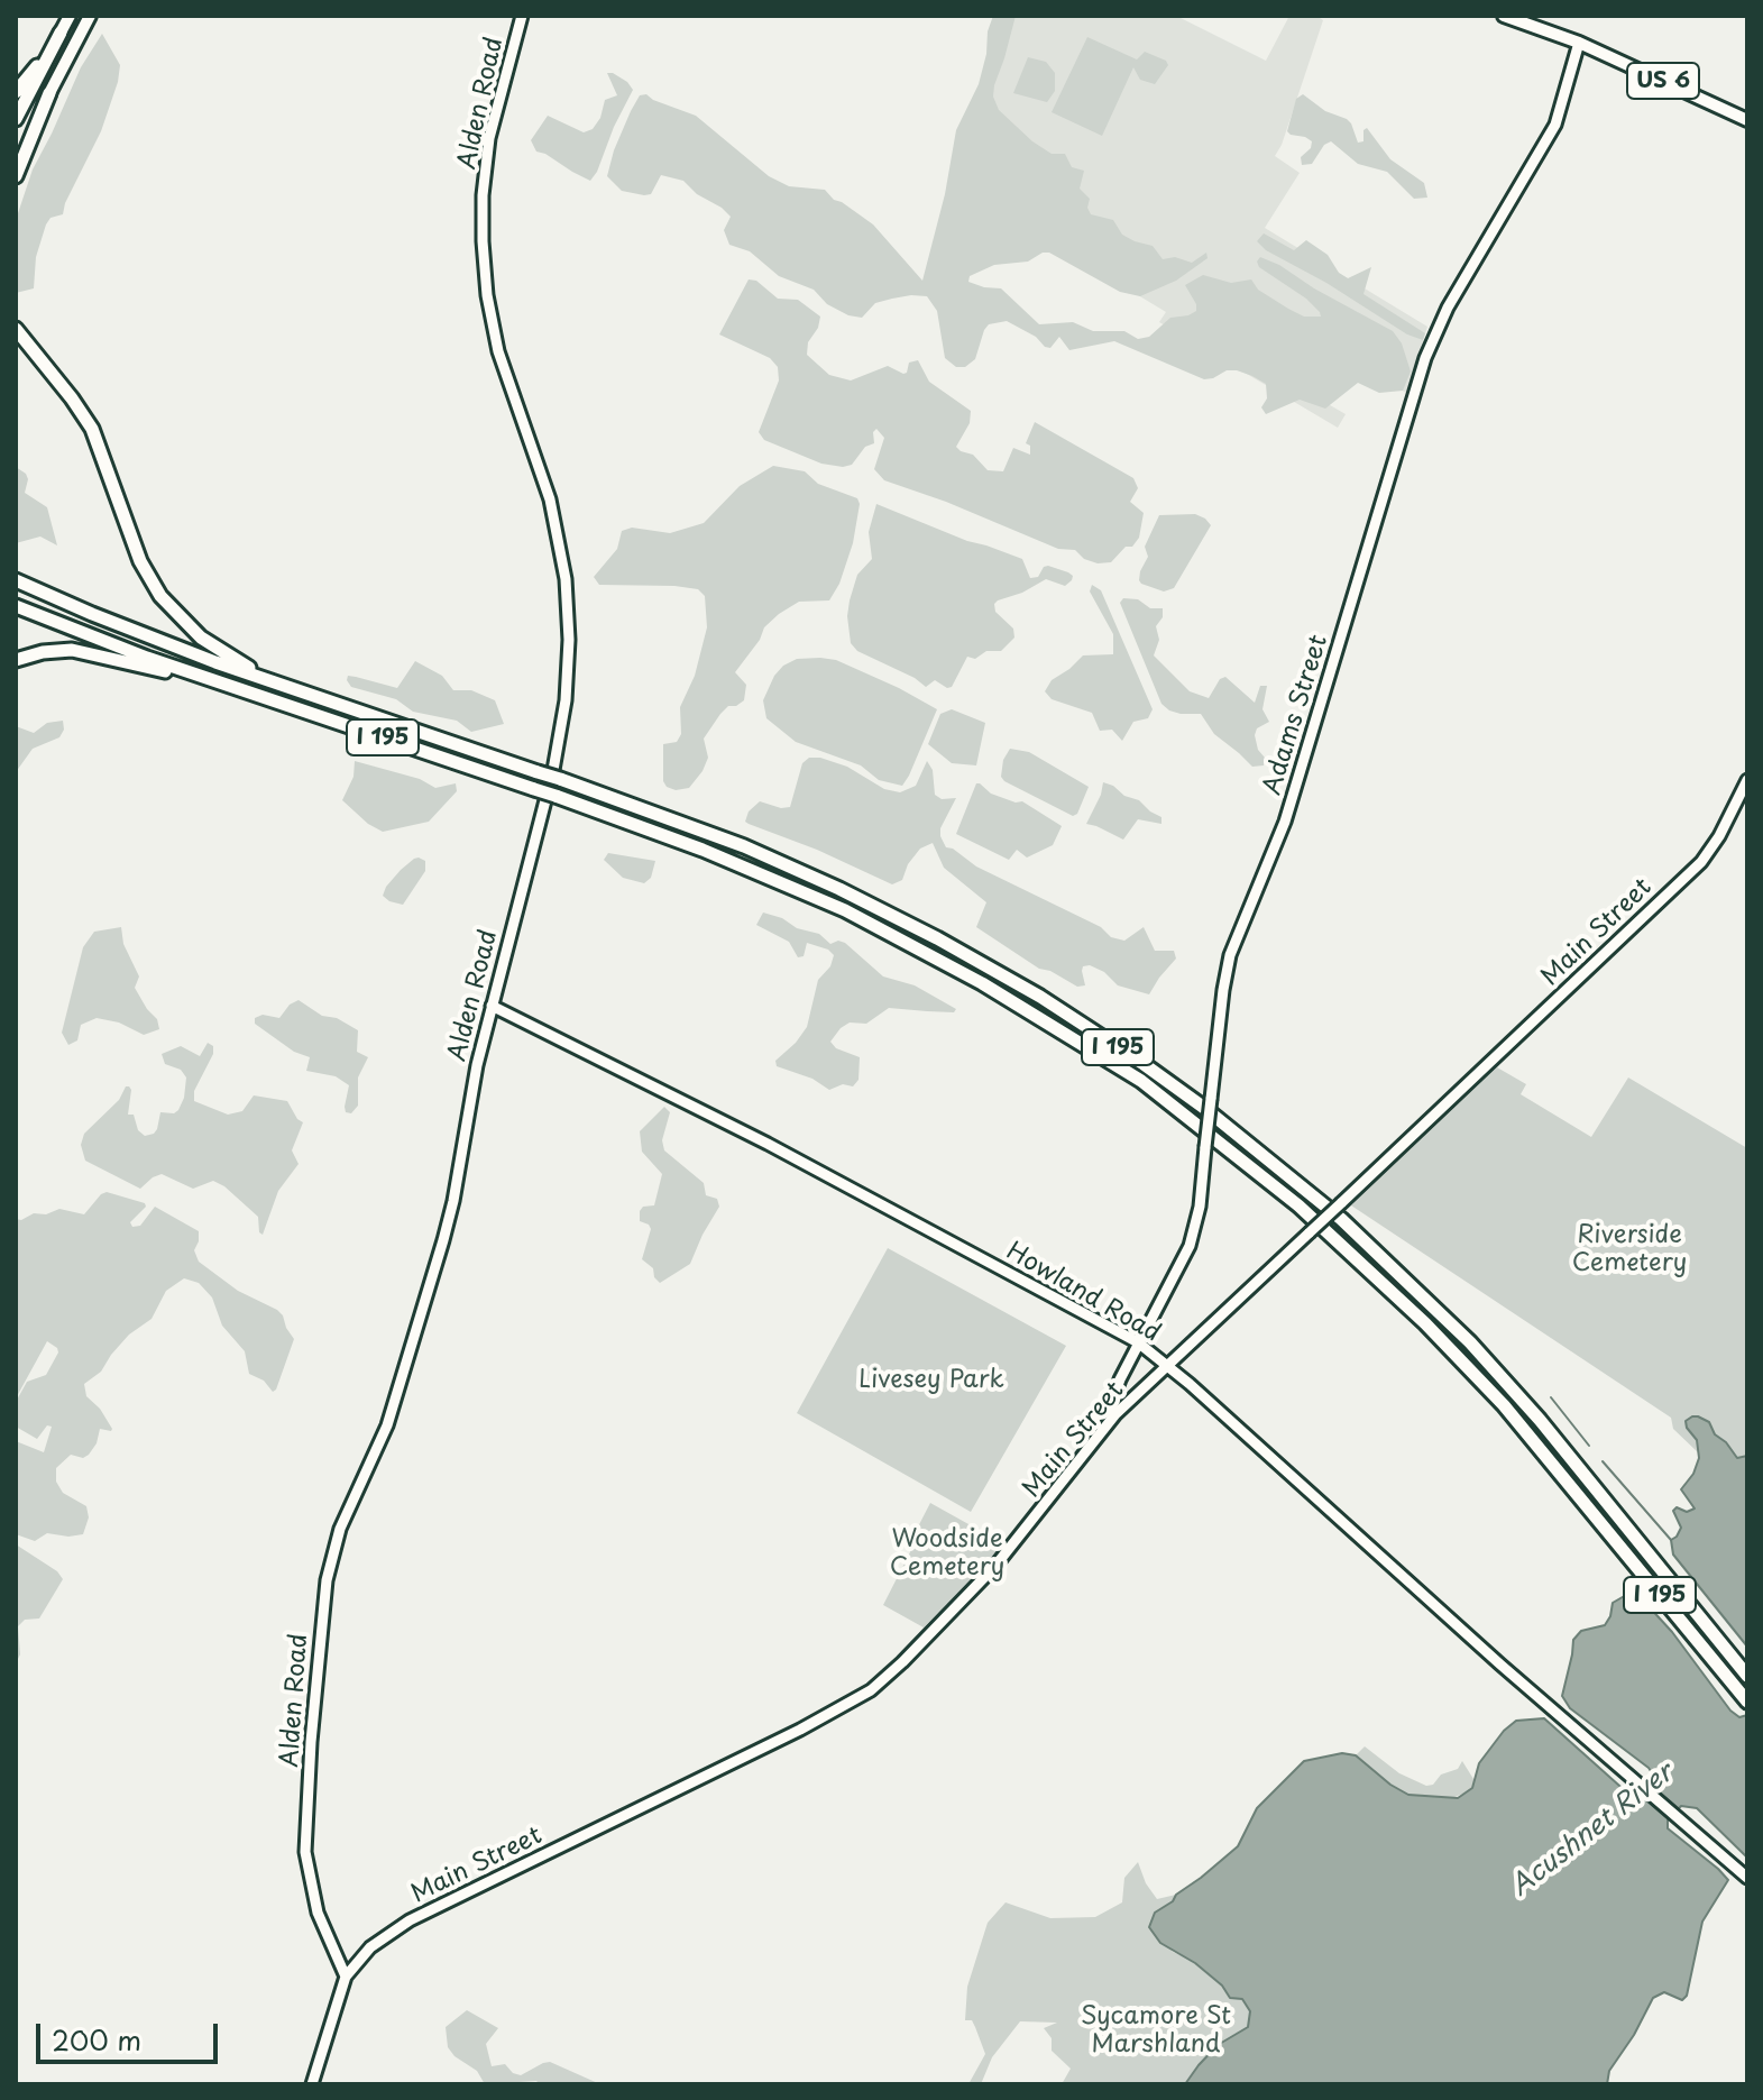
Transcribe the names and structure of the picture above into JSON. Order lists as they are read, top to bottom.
{
  "streets": {
    "highway": ["US 6", "I 195"],
    "main road": [
      "Alden Road",
      "Adams Street",
      "Main Street",
      "Howland Road"
    ]
  },
  "crossings": [
    ["US 6", "Adams Street"],
    ["Alden Road", "Main Street"],
    ["Alden Road", "Howland Road"],
    ["Adams Street", "Main Street"],
    ["Adams Street", "Howland Road"],
    ["Main Street", "Howland Road"]
  ],
  "water": ["Acushnet River"],
  "parks": [
    "Riverside Cemetery",
    "Livesey Park",
    "Woodside Cemetery",
    "Sycamore St Marshland"
  ],
  "scale_bar": "200 m"
}
